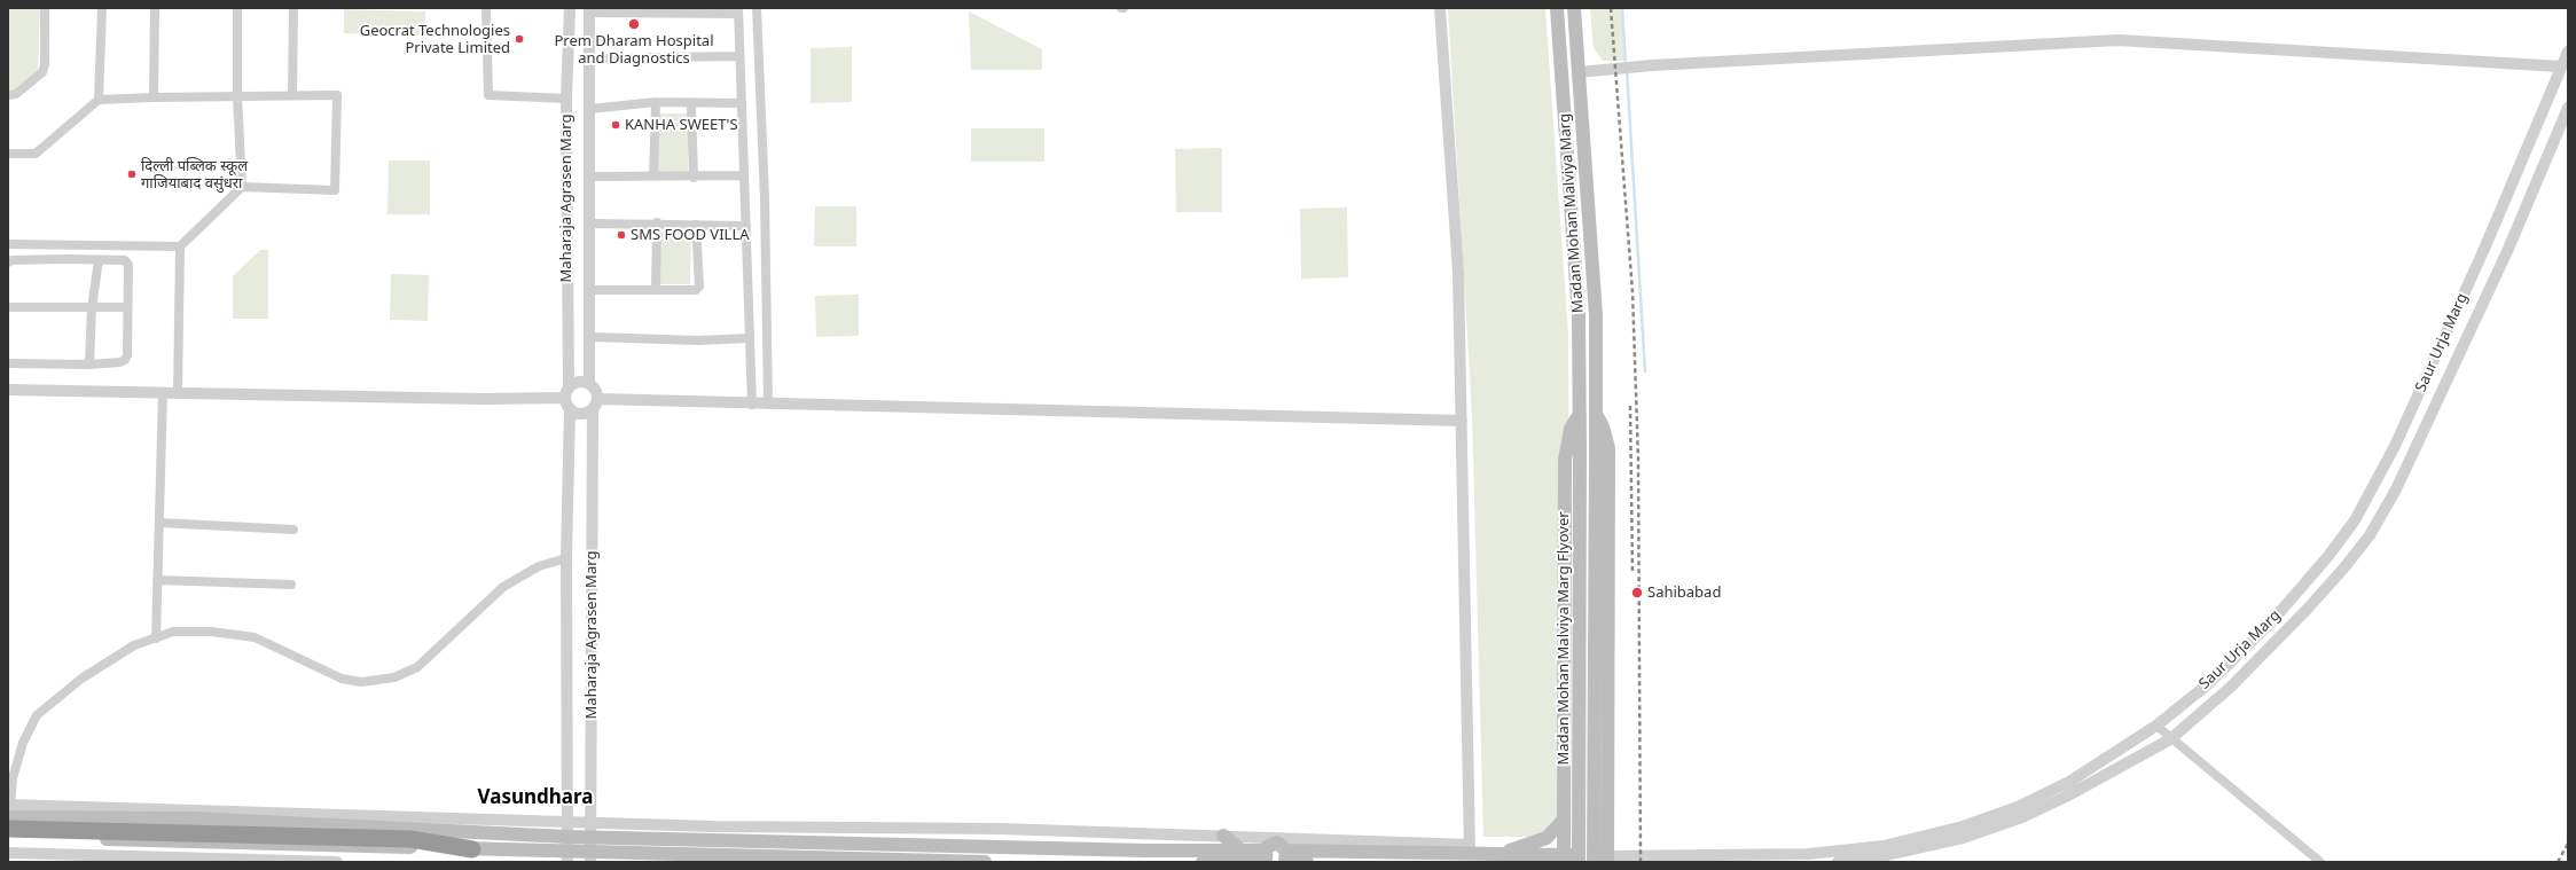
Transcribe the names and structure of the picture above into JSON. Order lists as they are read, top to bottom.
{
  "streets": {
    "main road": ["Madan Mohan Malviya Marg", "Madan Mohan Malviya Marg Flyover"],
    "street": ["Maharaja Agrasen Marg", "Saur Urja Marg"]
  },
  "crossings": [
    ["Madan Mohan Malviya Marg", "Madan Mohan Malviya Marg Flyover"]
  ],
  "districts": ["Vasundhara"],
  "places": [
    "Prem Dharam Hospital and Diagnostics",
    "Geocrat Technologies Private Limited",
    "KANHA SWEET'S",
    "दिल्ली पब्लिक स्कूल गाजियाबाद वसुंधरा",
    "SMS FOOD VILLA",
    "Sahibabad"
  ]
}
